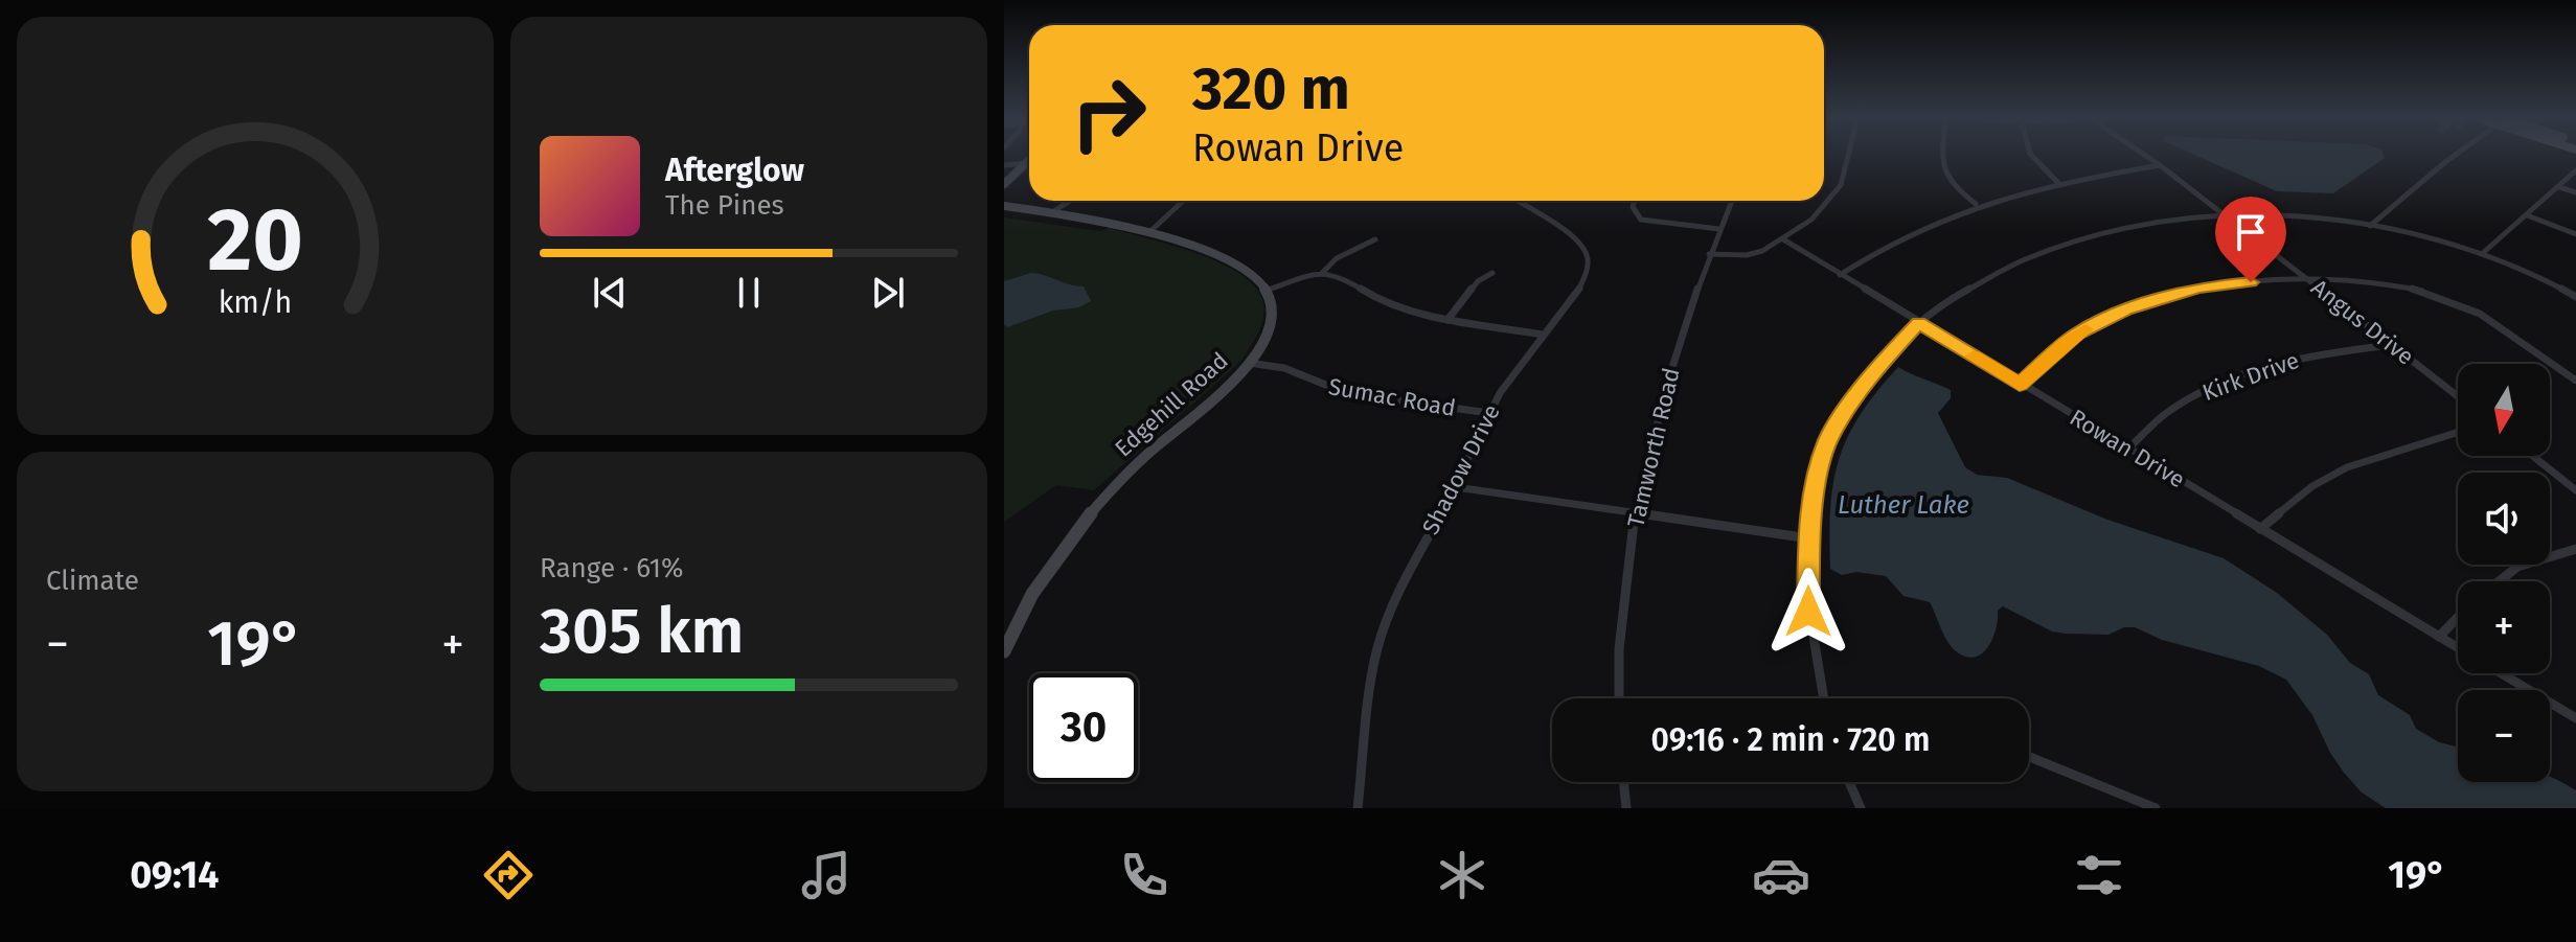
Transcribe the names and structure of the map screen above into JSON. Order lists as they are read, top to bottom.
{
  "streets": {
    "street": [
      "Angus Drive",
      "Kirk Drive",
      "Sumac Road",
      "Edgehill Road",
      "Tamworth Road",
      "Rowan Drive",
      "Shadow Drive"
    ]
  },
  "crossings": [
    ["Angus Drive", "Kirk Drive"],
    ["Kirk Drive", "Rowan Drive"],
    ["Sumac Road", "Edgehill Road"],
    ["Sumac Road", "Shadow Drive"]
  ],
  "water": ["Luther Lake"],
  "north": "bottom",
  "page": {
    "turn": ["320 m", "Rowan Drive"],
    "song": ["Afterglow", "The Pines"],
    "map_buttons": ["+", "−"],
    "tile": [
      "Climate",
      ["Range · 61%", "305 km"]
    ],
    "heat": ["−", "19°", "+"],
    "limit": "30",
    "trip": "09:16 · 2 min · 720 m",
    "tabs": ["09:14", "19°"],
    "gauge": ["20", "km/h"]
  }
}
